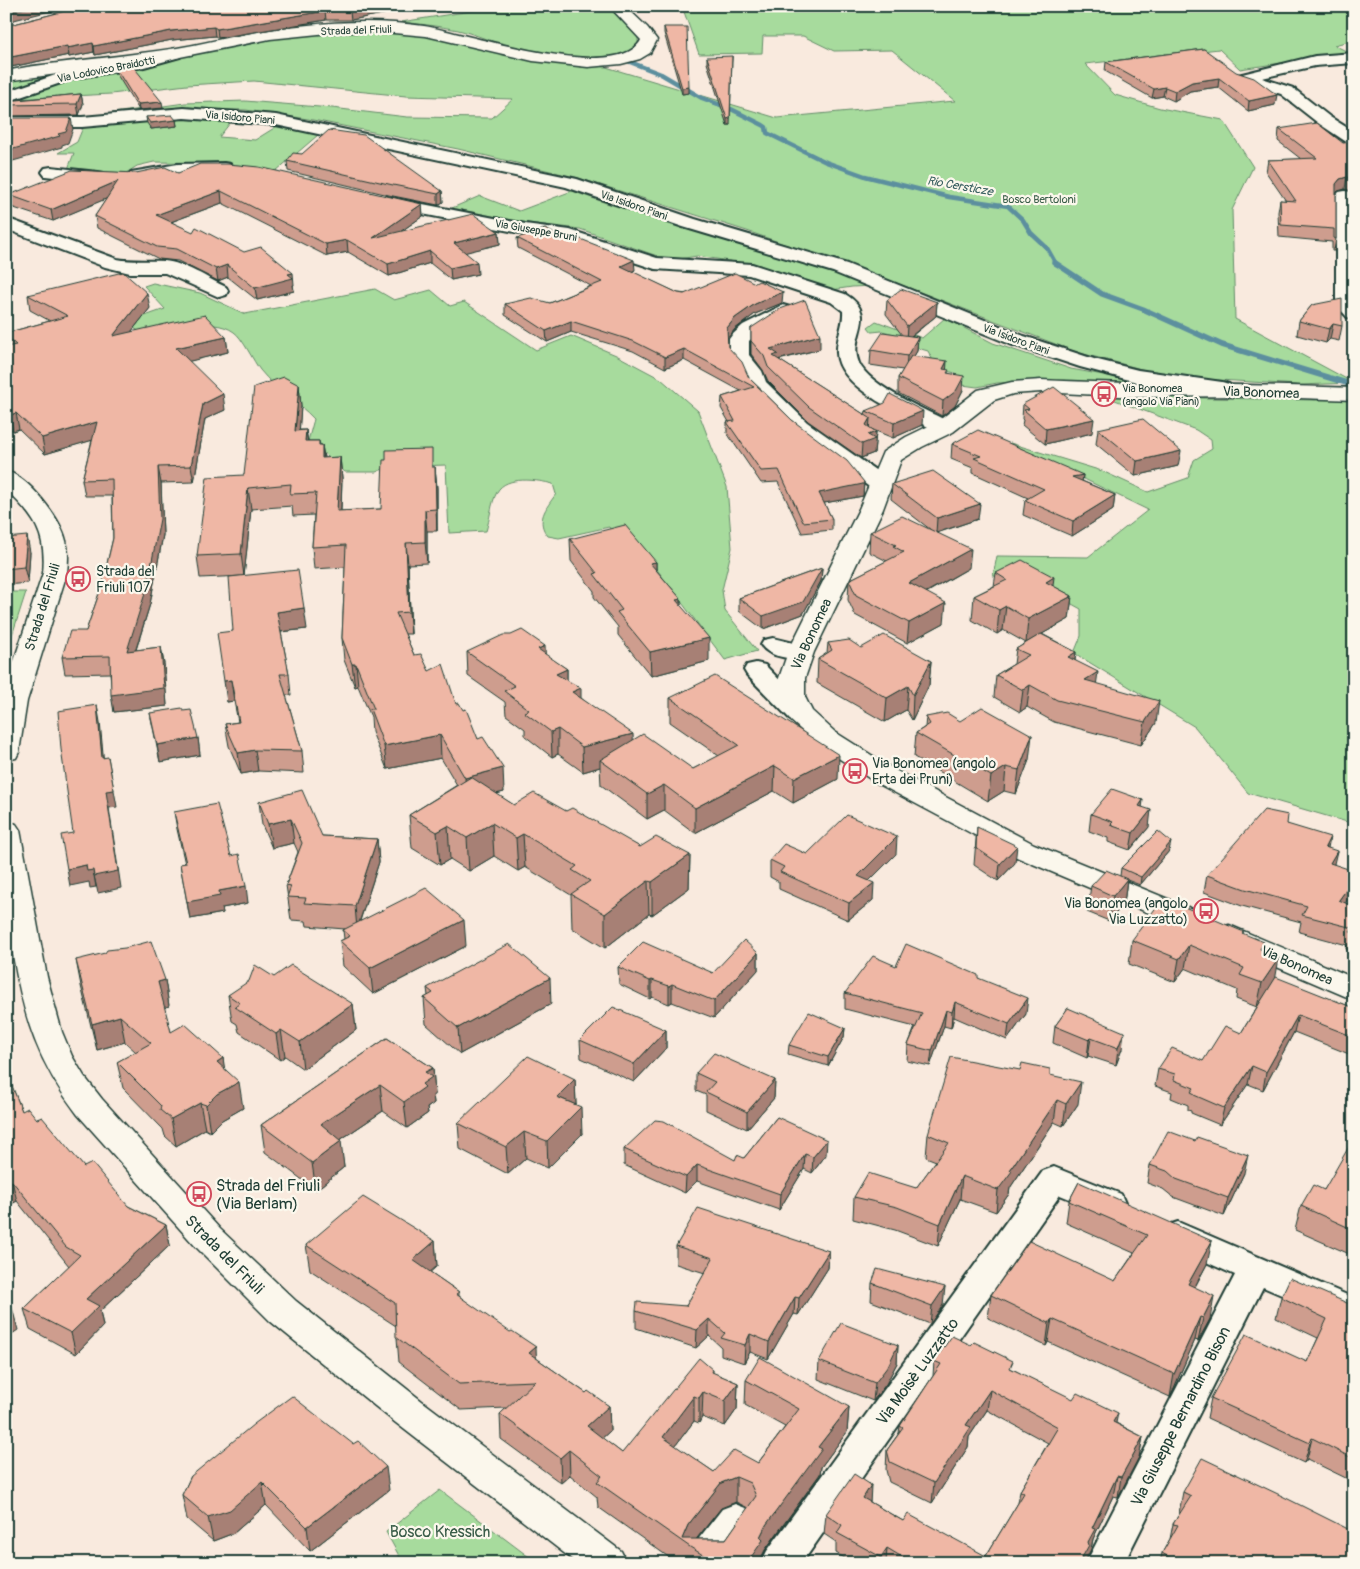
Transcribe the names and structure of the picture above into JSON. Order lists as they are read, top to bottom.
{
  "streets": {
    "main road": ["Strada del Friuli", "Via Bonomea"],
    "street": [
      "Via Lodovico Braidotti",
      "Via Isidoro Piani",
      "Via Giuseppe Bruni",
      "Via Moisè Luzzatto",
      "Via Giuseppe Bernardino Bison"
    ]
  },
  "crossings": [
    ["Strada del Friuli", "Via Lodovico Braidotti"],
    ["Via Isidoro Piani", "Via Bonomea"],
    ["Via Giuseppe Bruni", "Via Bonomea"],
    ["Via Moisè Luzzatto", "Via Giuseppe Bernardino Bison"]
  ],
  "water": ["Rio Cersticze"],
  "parks": ["Bosco Bertoloni", "Bosco Kressich"],
  "places": {
    "bus stop": [
      "Via Bonomea (angolo Via Piani)",
      "Strada del Friuli 107",
      "Via Bonomea (angolo Erta dei Pruni)",
      "Via Bonomea (angolo Via Luzzatto)",
      "Strada del Friuli (Via Berlam)"
    ]
  }
}
